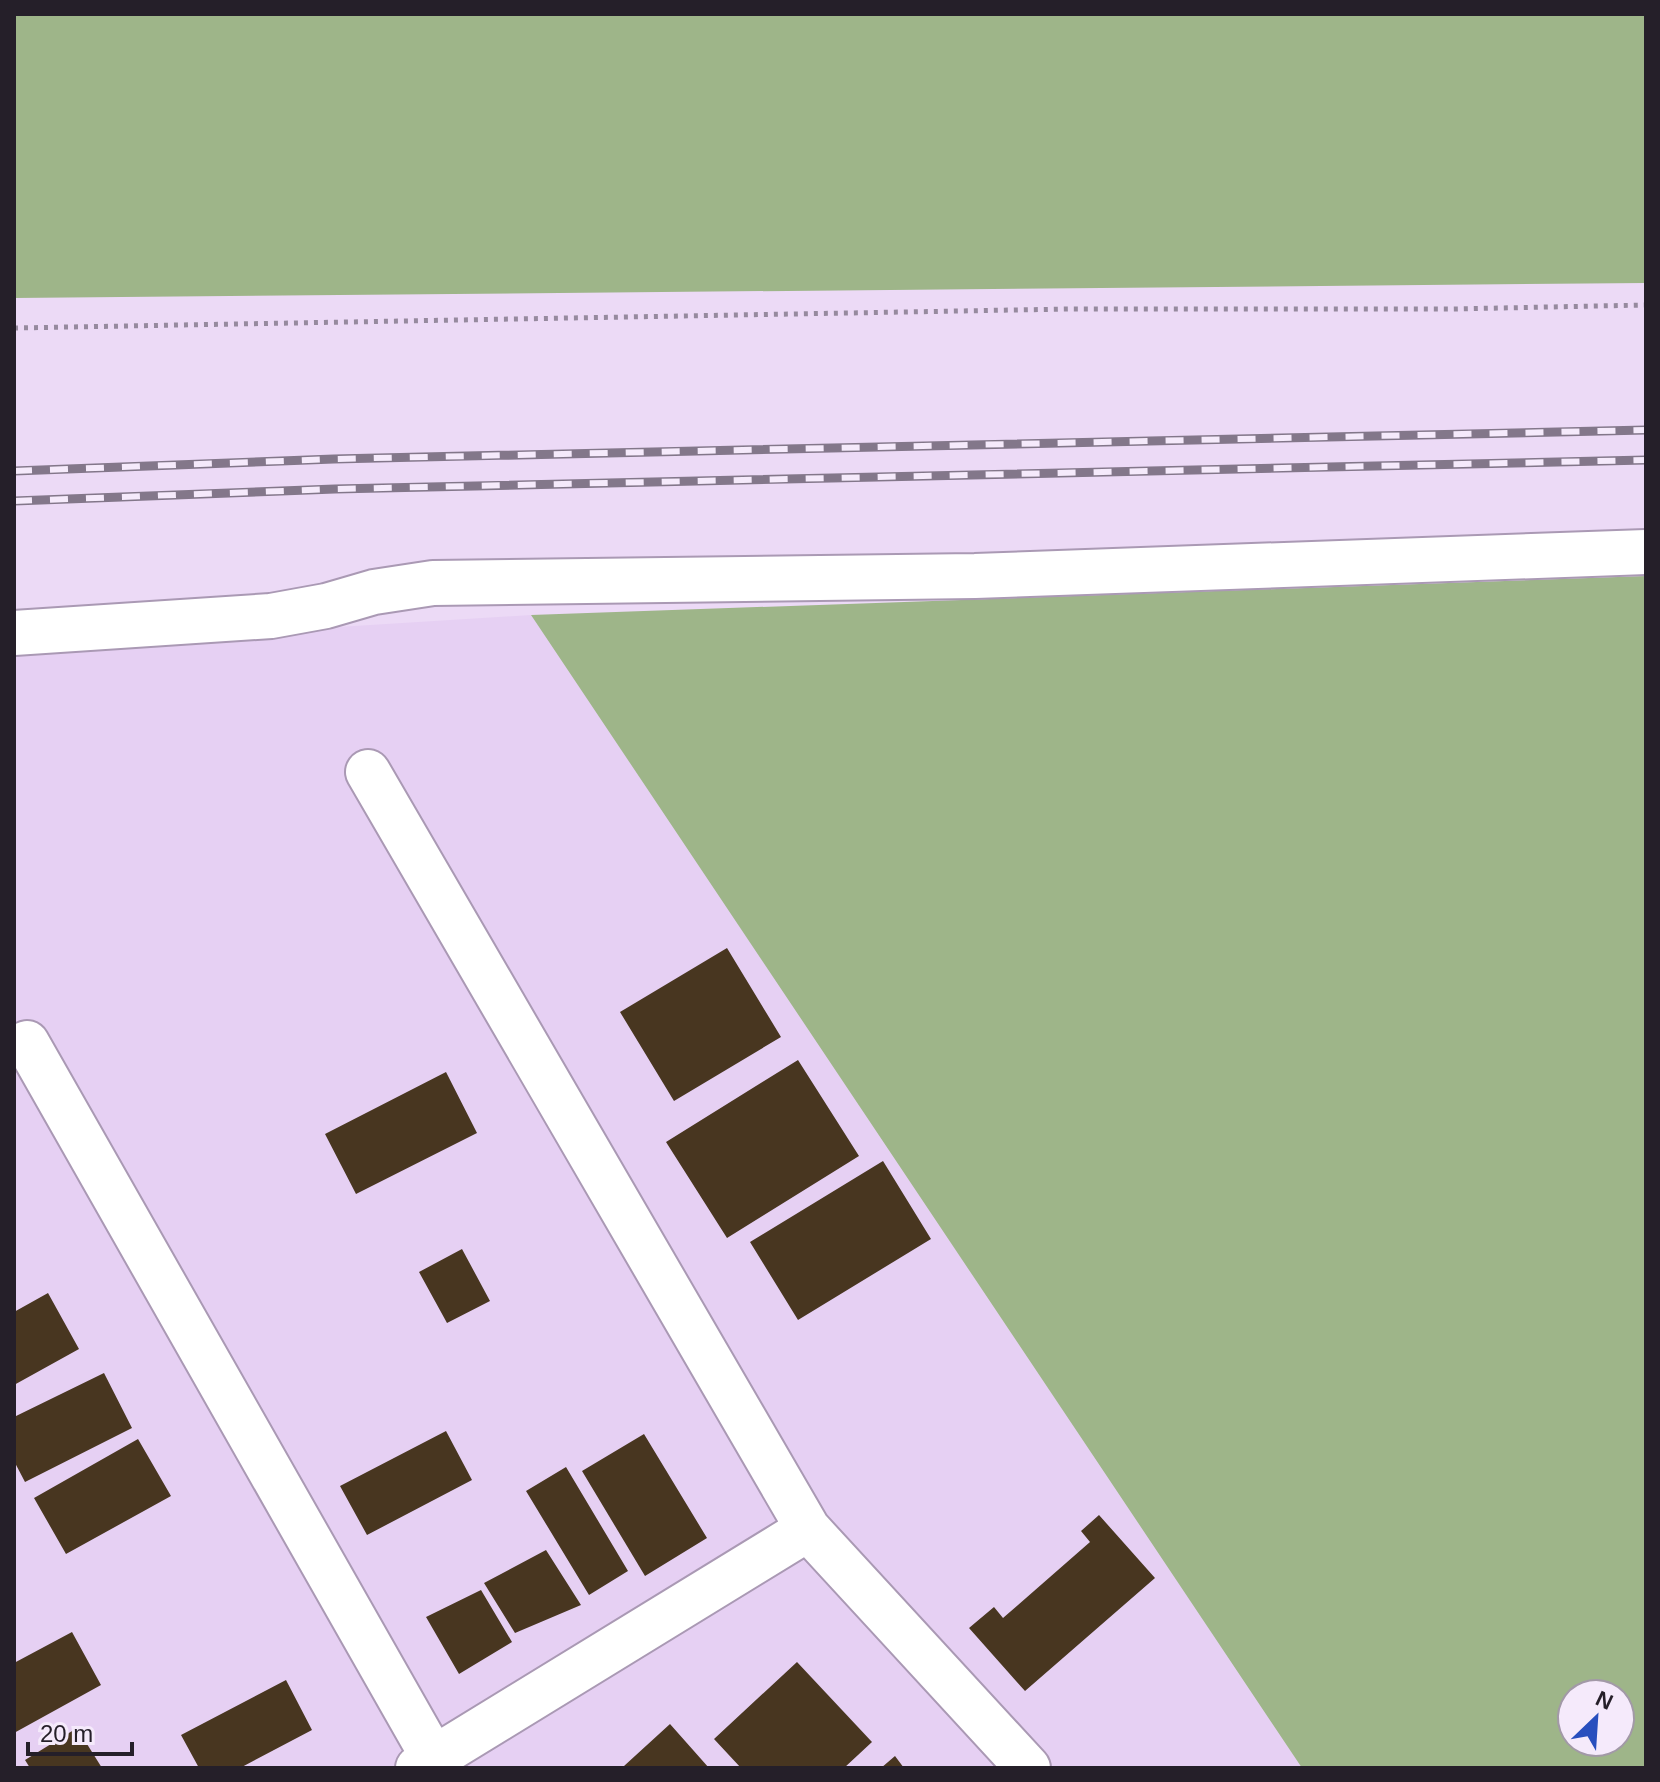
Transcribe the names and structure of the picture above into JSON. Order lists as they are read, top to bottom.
{
  "scale_bar": "20 m",
  "north": "top right"
}
